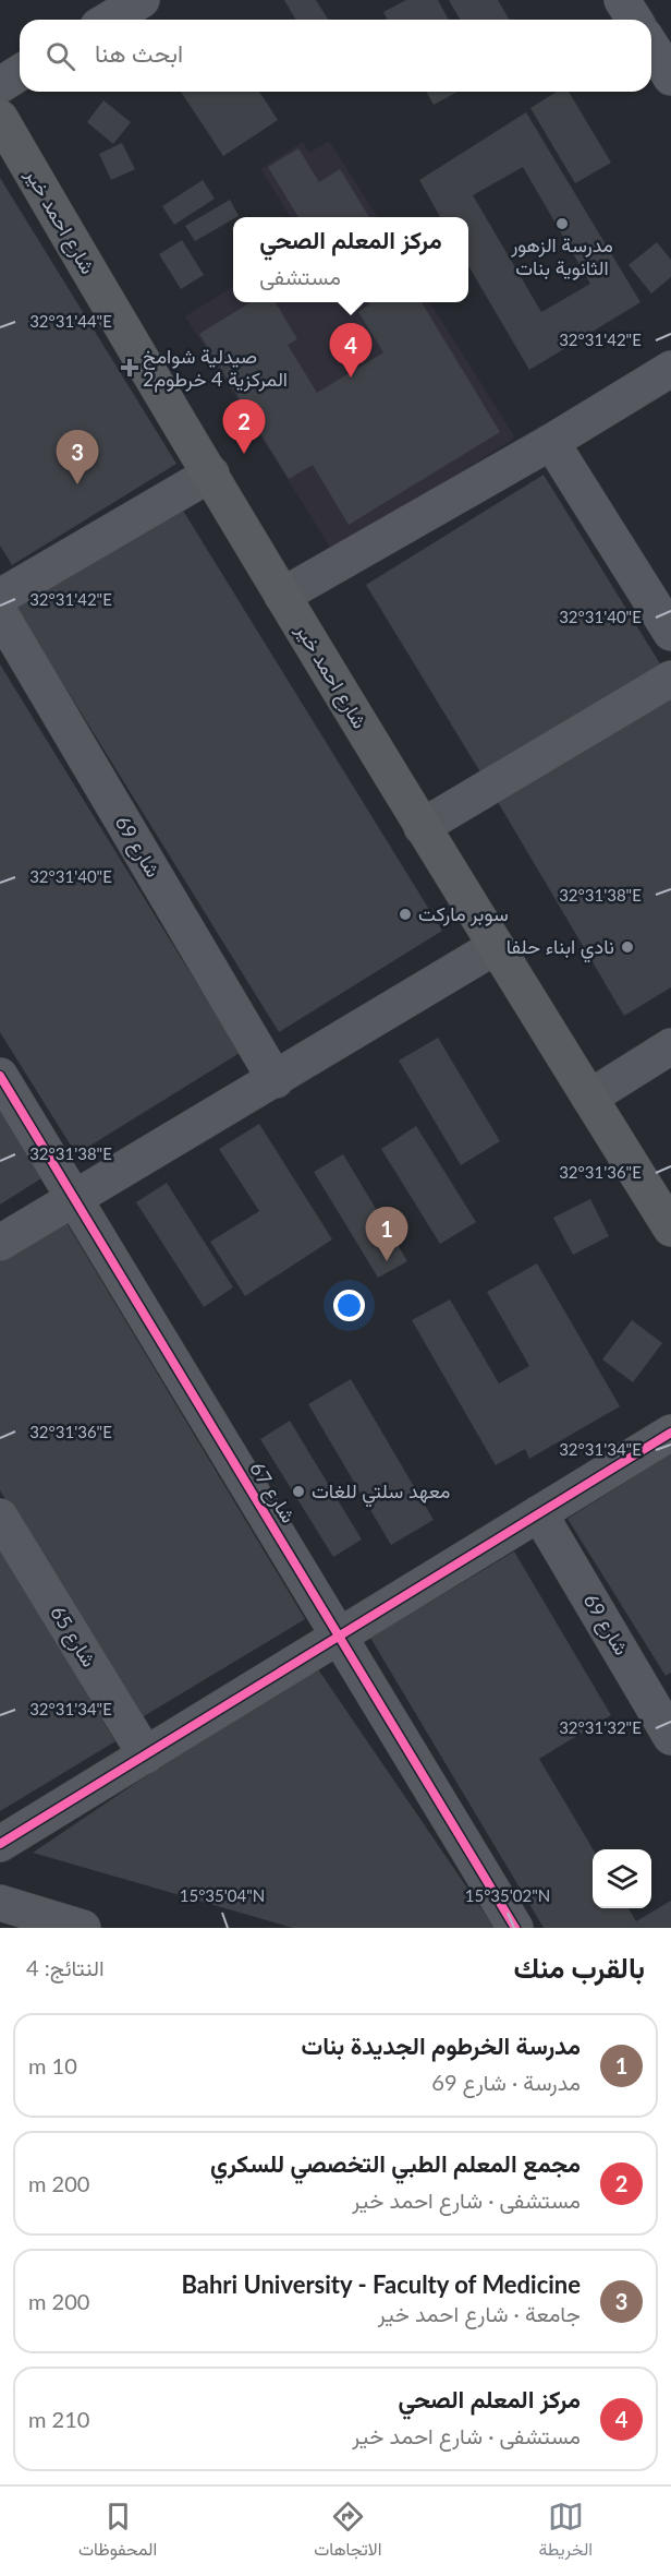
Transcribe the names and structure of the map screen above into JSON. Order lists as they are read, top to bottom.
{
  "streets": {
    "main road": ["شارع احمد خير"],
    "street": ["شارع 69", "شارع 67", "شارع 65"]
  },
  "places": {
    "other": [
      "مدرسة الزهور الثانوية بنات",
      "سوبر ماركت",
      "نادي ابناء حلفا",
      "معهد سلتي للغات"
    ],
    "health": ["صيدلية شوامخ المركزية 4 خرطوم2"]
  },
  "page": {
    "search": "ابحث هنا",
    "popup": ["مركز المعلم الصحي", "مستشفى"],
    "pins": [
      "4",
      "2",
      "3",
      "1"
    ],
    "heading": ["بالقرب منك", "النتائج: 4"],
    "list": [
      {
        "mark": "1",
        "name": "مدرسة الخرطوم الجديدة بنات",
        "note": "مدرسة · شارع 69",
        "value": "10 m"
      },
      {
        "mark": "2",
        "name": "مجمع المعلم الطبي التخصصي للسكري",
        "note": "مستشفى · شارع احمد خير",
        "value": "200 m"
      },
      {
        "mark": "3",
        "name": "Bahri University - Faculty of Medicine",
        "note": "جامعة · شارع احمد خير",
        "value": "200 m"
      },
      {
        "mark": "4",
        "name": "مركز المعلم الصحي",
        "note": "مستشفى · شارع احمد خير",
        "value": "210 m"
      }
    ],
    "nav": ["الخريطة", "الاتجاهات", "المحفوظات"]
  },
  "coordinates": [
    "32°31'44\"E",
    "32°31'42\"E",
    "32°31'40\"E",
    "32°31'38\"E",
    "32°31'36\"E",
    "32°31'34\"E",
    "32°31'32\"E",
    "15°35'04\"N",
    "15°35'02\"N"
  ]
}
